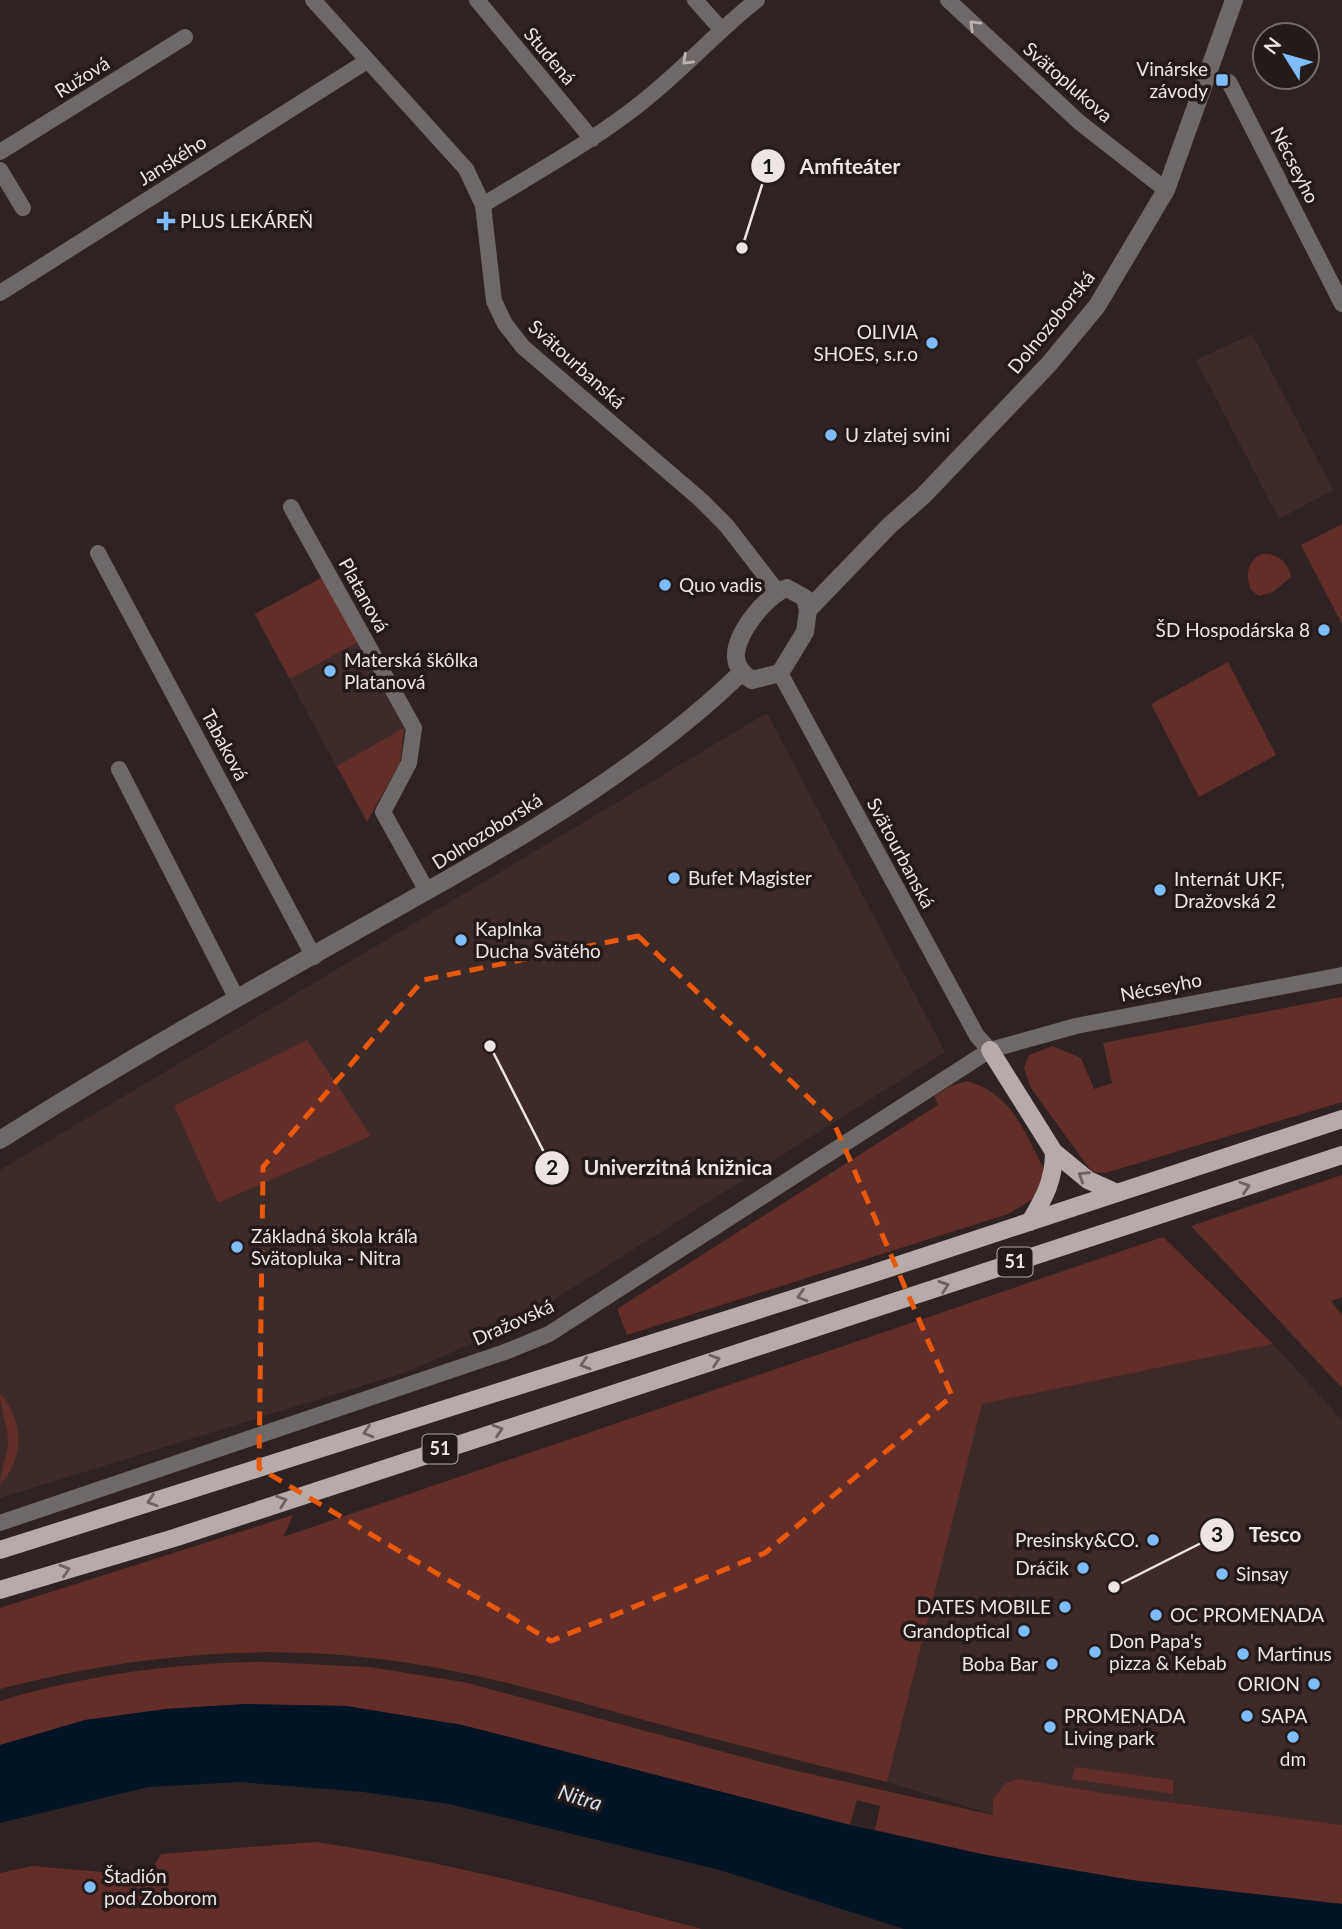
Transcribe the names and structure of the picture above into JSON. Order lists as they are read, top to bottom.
{
  "streets": {
    "main road": ["51"],
    "street": [
      "Studená",
      "Ružová",
      "Svätoplukova",
      "Janského",
      "Nécseyho",
      "Dolnozoborská",
      "Svätourbanská",
      "Platanová",
      "Tabaková",
      "Dražovská"
    ]
  },
  "crossings": [
    ["Svätoplukova", "Dolnozoborská"],
    ["Janského", "Svätourbanská"],
    ["Nécseyho", "Svätourbanská"],
    ["Nécseyho", "Dražovská"],
    ["Dolnozoborská", "Svätourbanská"],
    ["Dolnozoborská", "Platanová"],
    ["Dolnozoborská", "Tabaková"],
    ["Svätourbanská", "Dražovská"]
  ],
  "one_way": ["Svätoplukova"],
  "water": ["Nitra"],
  "places": {
    "transit": ["Vinárske závody"],
    "health": ["PLUS LEKÁREŇ"],
    "other": [
      "Amfiteáter",
      "OLIVIA SHOES, s.r.o",
      "U zlatej svini",
      "Quo vadis",
      "ŠD Hospodárska 8",
      "Materská škôlka Platanová",
      "Bufet Magister",
      "Internát UKF, Dražovská 2",
      "Kaplnka Ducha Svätého",
      "Univerzitná knižnica",
      "Základná škola kráľa Svätopluka - Nitra",
      "Presinsky&CO.",
      "Dráčik",
      "Sinsay",
      "Tesco",
      "DATES MOBILE",
      "OC PROMENADA",
      "Grandoptical",
      "Don Papa's pizza & Kebab",
      "Martinus",
      "Boba Bar",
      "ORION",
      "SAPA",
      "PROMENADA Living park",
      "dm",
      "Štadión pod Zoborom"
    ]
  },
  "north": "top left"
}
